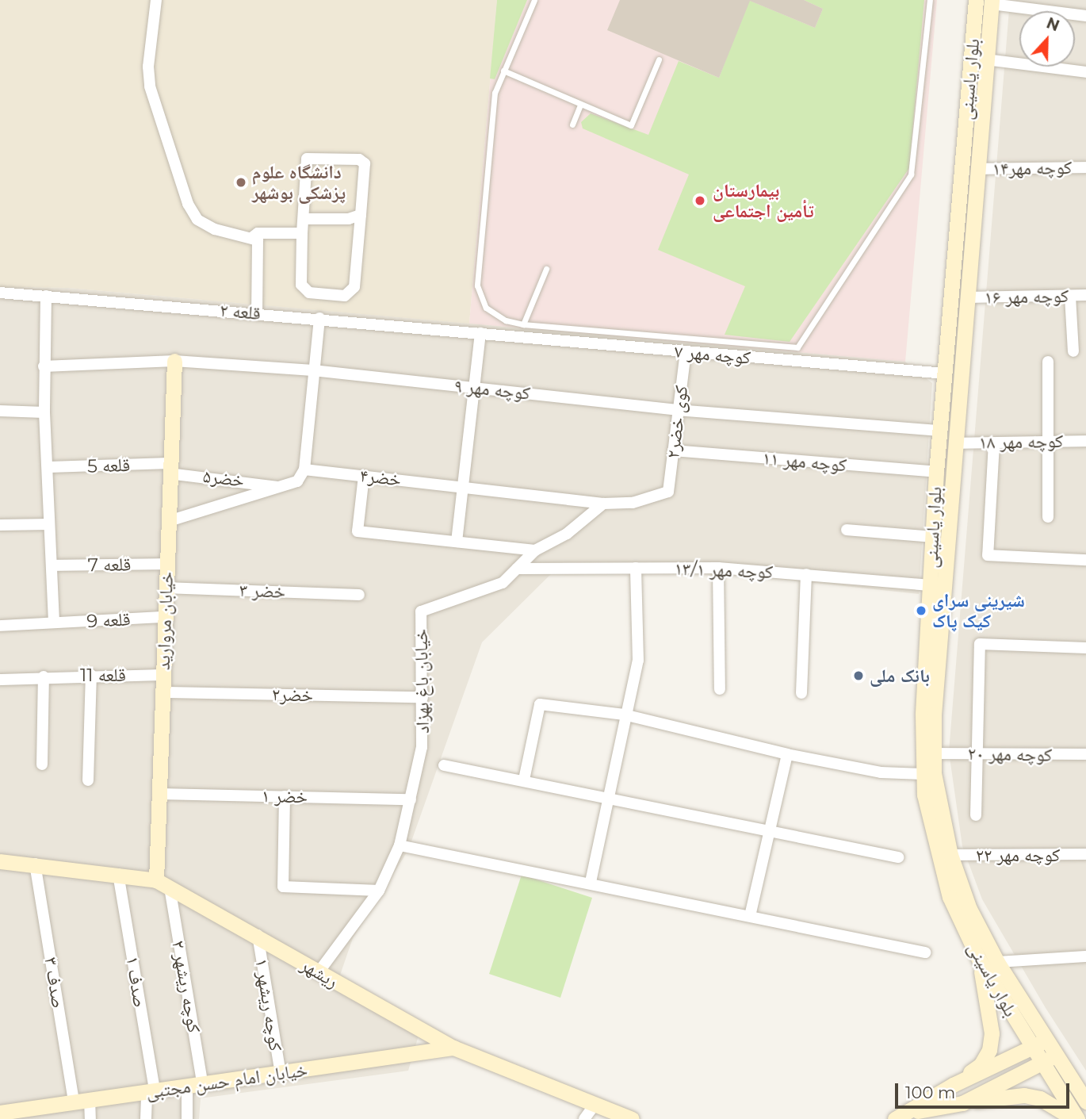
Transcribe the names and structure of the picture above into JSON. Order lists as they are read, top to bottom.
{
  "streets": {
    "main road": [
      "بلوار یاسینی",
      "خیابان مروارید",
      "ریشهر",
      "خیابان امام حسن مجتبی"
    ],
    "street": [
      "کوچه مهر۱۴",
      "کوچه مهر ۱۶",
      "قلعه ۲",
      "کوچه مهر ۷",
      "کوچه مهر ۹",
      "کوی خضر۲",
      "کوچه مهر ۱۸",
      "کوچه مهر ۱۱",
      "قلعه 5",
      "خضر۴",
      "خضر۵",
      "قلعه 7",
      "کوچه مهر ۱۳/۱",
      "خضر ۳",
      "قلعه 9",
      "قلعه 11",
      "خیابان باغ بهزاد",
      "خضر۲",
      "کوچه مهر ۲۰",
      "خضر ۱",
      "کوچه مهر ۲۲",
      "صدف ۱",
      "صدف ۳",
      "کوچه ریشهر ۲",
      "کوچه ریشهر ۱"
    ]
  },
  "crossings": [
    ["بلوار یاسینی", "کوچه مهر۱۴"],
    ["بلوار یاسینی", "کوچه مهر ۱۶"],
    ["بلوار یاسینی", "کوچه مهر ۷"],
    ["بلوار یاسینی", "کوچه مهر ۹"],
    ["بلوار یاسینی", "کوچه مهر ۱۸"],
    ["بلوار یاسینی", "کوچه مهر ۱۱"],
    ["بلوار یاسینی", "کوچه مهر ۱۳/۱"],
    ["بلوار یاسینی", "کوچه مهر ۲۰"],
    ["بلوار یاسینی", "کوچه مهر ۲۲"],
    ["قلعه ۲", "کوچه مهر ۷"],
    ["کوچه مهر ۷", "کوی خضر۲"],
    ["کوچه مهر ۹", "کوی خضر۲"],
    ["کوچه مهر ۹", "خیابان مروارید"],
    ["کوی خضر۲", "کوچه مهر ۱۱"],
    ["کوی خضر۲", "خضر۴"],
    ["کوی خضر۲", "خیابان باغ بهزاد"],
    ["قلعه 5", "خضر۵"],
    ["قلعه 5", "خیابان مروارید"],
    ["خضر۴", "خیابان باغ بهزاد"],
    ["خضر۵", "خیابان مروارید"],
    ["قلعه 7", "خیابان مروارید"],
    ["کوچه مهر ۱۳/۱", "خیابان باغ بهزاد"],
    ["خضر ۳", "خیابان مروارید"],
    ["قلعه 9", "خیابان مروارید"],
    ["خیابان مروارید", "قلعه 11"],
    ["خیابان مروارید", "خضر۲"],
    ["خیابان مروارید", "خضر ۱"],
    ["خیابان مروارید", "ریشهر"],
    ["خیابان مروارید", "کوچه ریشهر ۲"],
    ["خیابان باغ بهزاد", "خضر۲"],
    ["خیابان باغ بهزاد", "خضر ۱"],
    ["خیابان باغ بهزاد", "ریشهر"],
    ["ریشهر", "صدف ۱"],
    ["ریشهر", "صدف ۳"],
    ["ریشهر", "کوچه ریشهر ۲"],
    ["ریشهر", "کوچه ریشهر ۱"],
    ["ریشهر", "خیابان امام حسن مجتبی"],
    ["صدف ۱", "خیابان امام حسن مجتبی"],
    ["صدف ۳", "خیابان امام حسن مجتبی"],
    ["کوچه ریشهر ۲", "خیابان امام حسن مجتبی"],
    ["کوچه ریشهر ۱", "خیابان امام حسن مجتبی"]
  ],
  "places": [
    "دانشگاه علوم پزشکی بوشهر",
    "بیمارستان تأمین اجتماعی",
    "شیرینی سرای کیک پاک",
    "بانک ملی"
  ],
  "scale_bar": "100 m",
  "north": "top"
}
